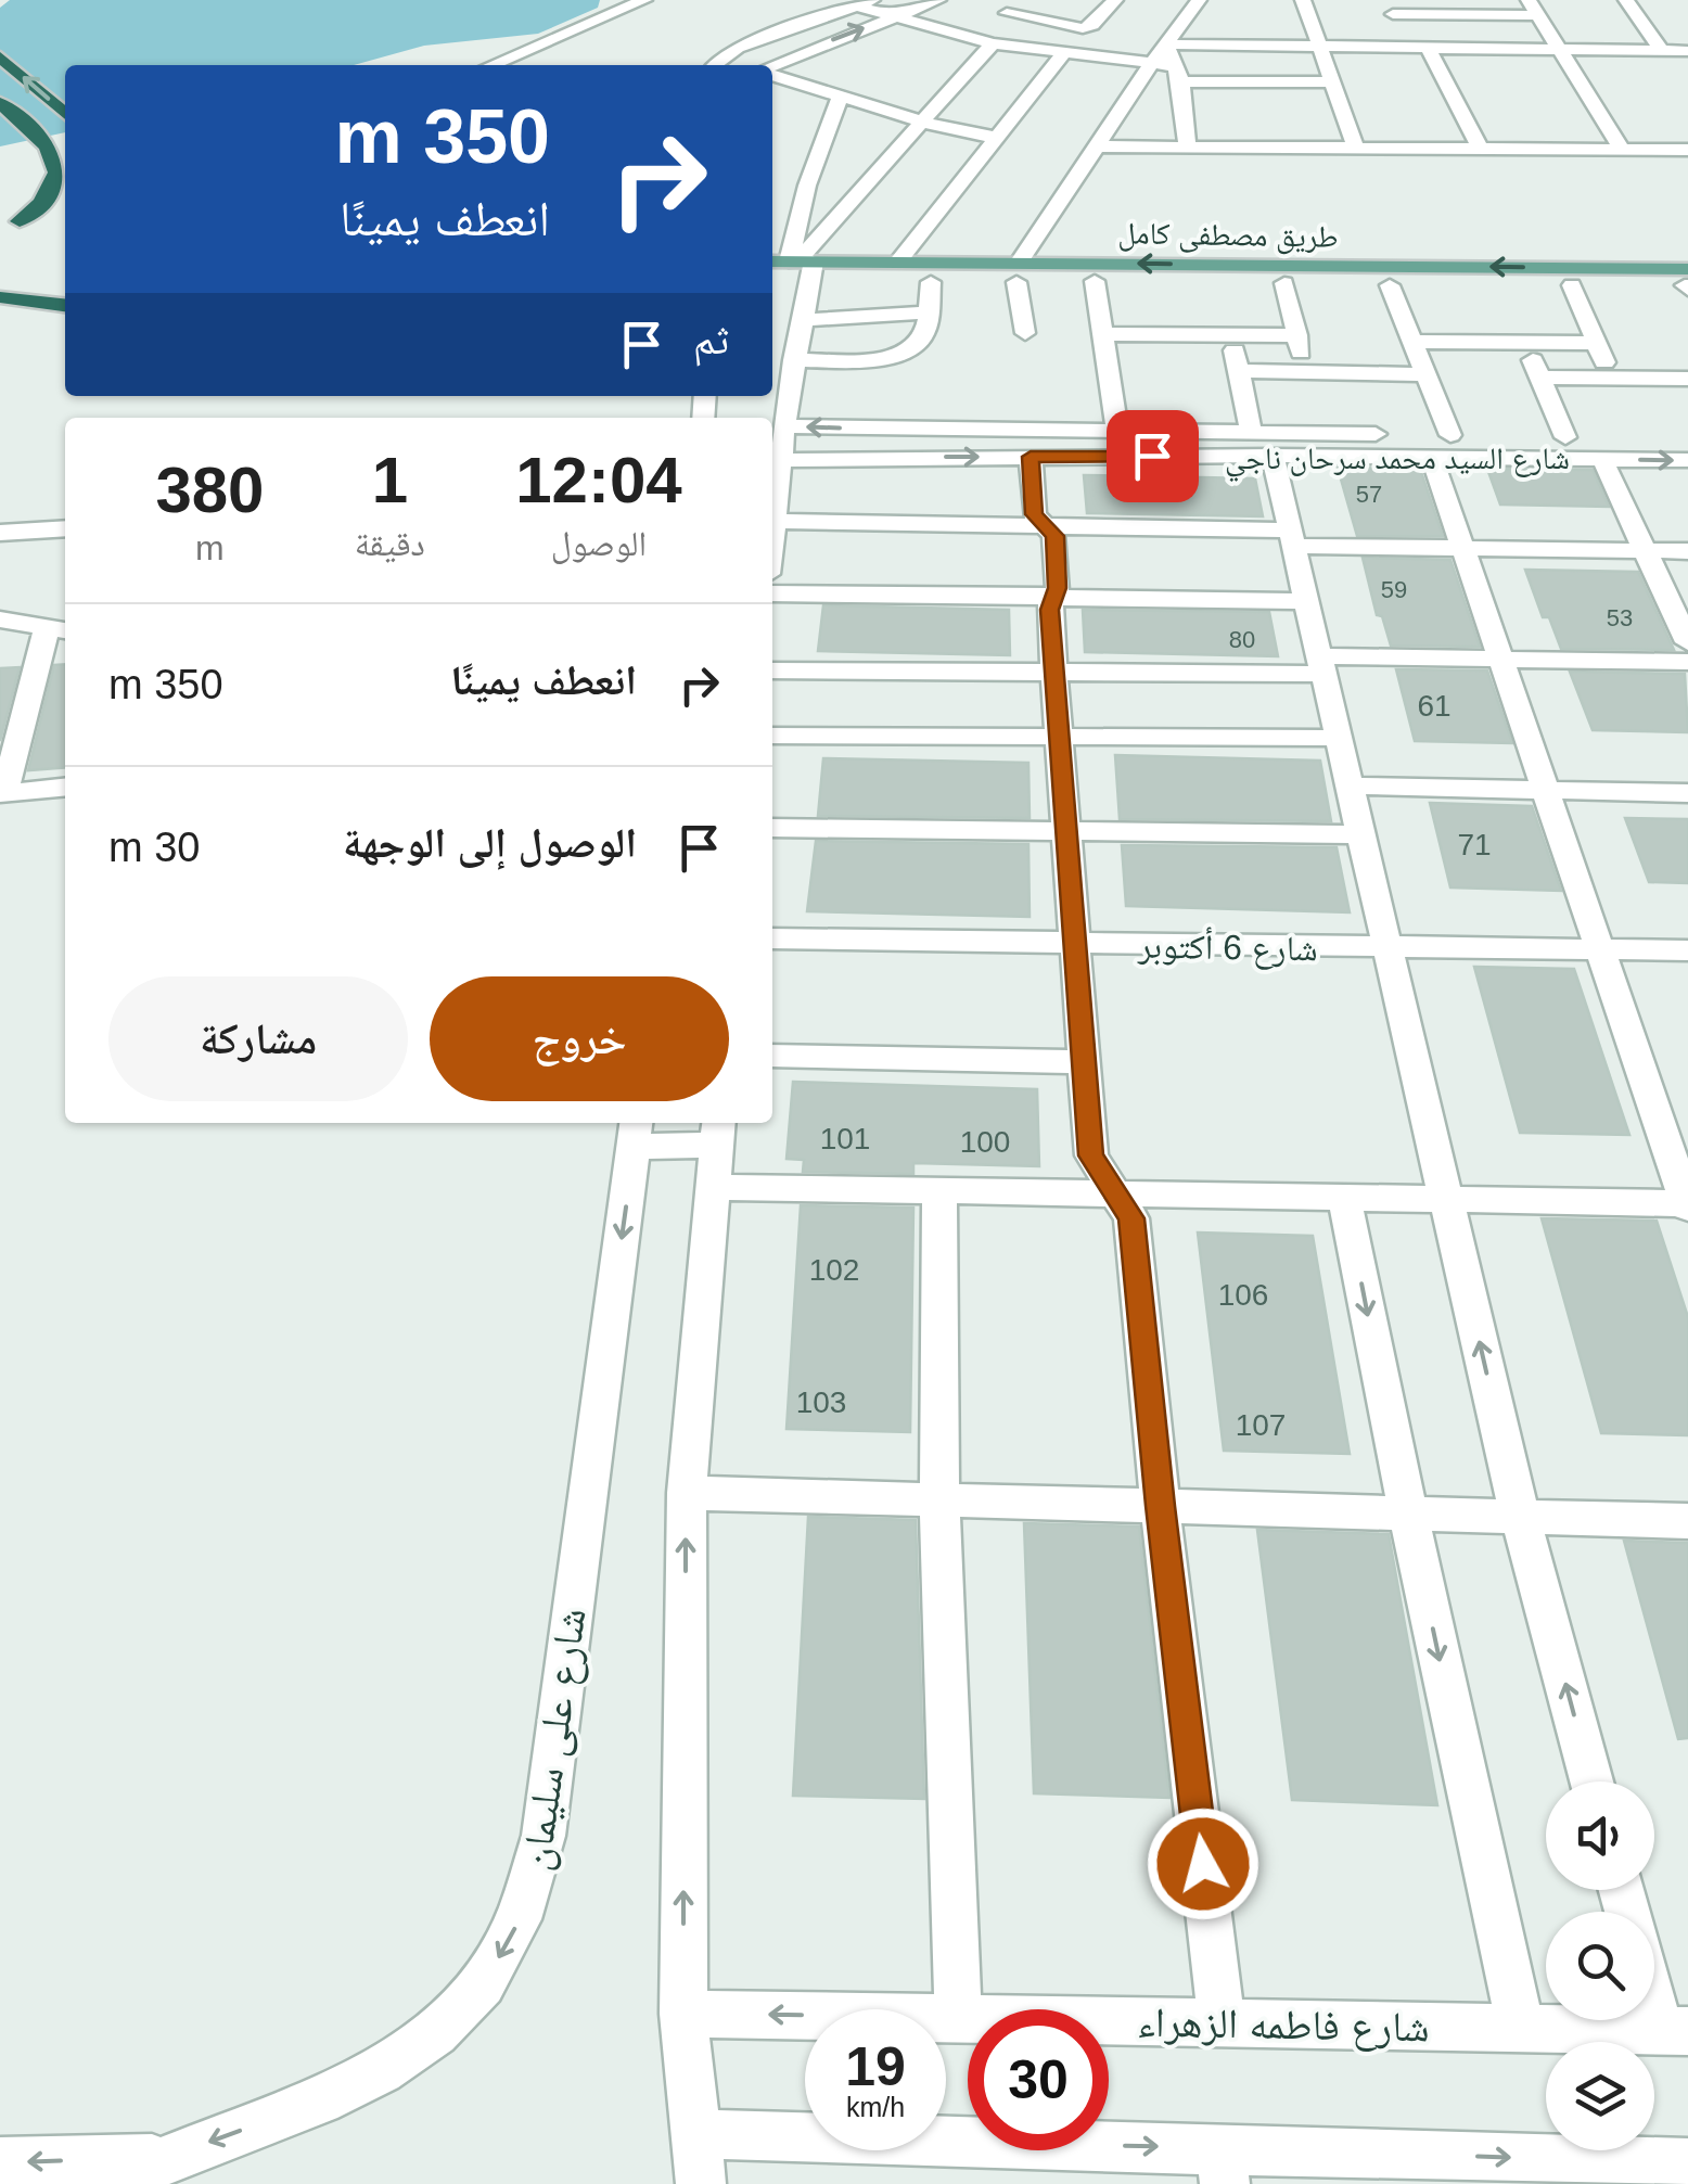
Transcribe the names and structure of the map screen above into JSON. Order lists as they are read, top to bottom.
{
  "streets": {
    "main road": ["طريق مصطفى كامل"],
    "street": [
      "شارع السيد محمد سرحان ناجي",
      "شارع 6 أكتوبر",
      "شارع على سليمان",
      "شارع فاطمه الزهراء"
    ]
  },
  "house_numbers": [
    "57",
    "59",
    "53",
    "80",
    "61",
    "71",
    "101",
    "100",
    "102",
    "106",
    "103",
    "107"
  ],
  "page": {
    "turn": ["350 m", "انعطف يمينًا"],
    "then": "ثم",
    "eta": [
      "12:04",
      "الوصول",
      "1",
      "دقيقة",
      "380",
      "m"
    ],
    "list": [
      {
        "name": "انعطف يمينًا",
        "value": "350 m"
      },
      {
        "name": "الوصول إلى الوجهة",
        "value": "30 m"
      }
    ],
    "buttons": ["خروج", "مشاركة"],
    "speed": "19 km/h",
    "limit": "30"
  }
}
